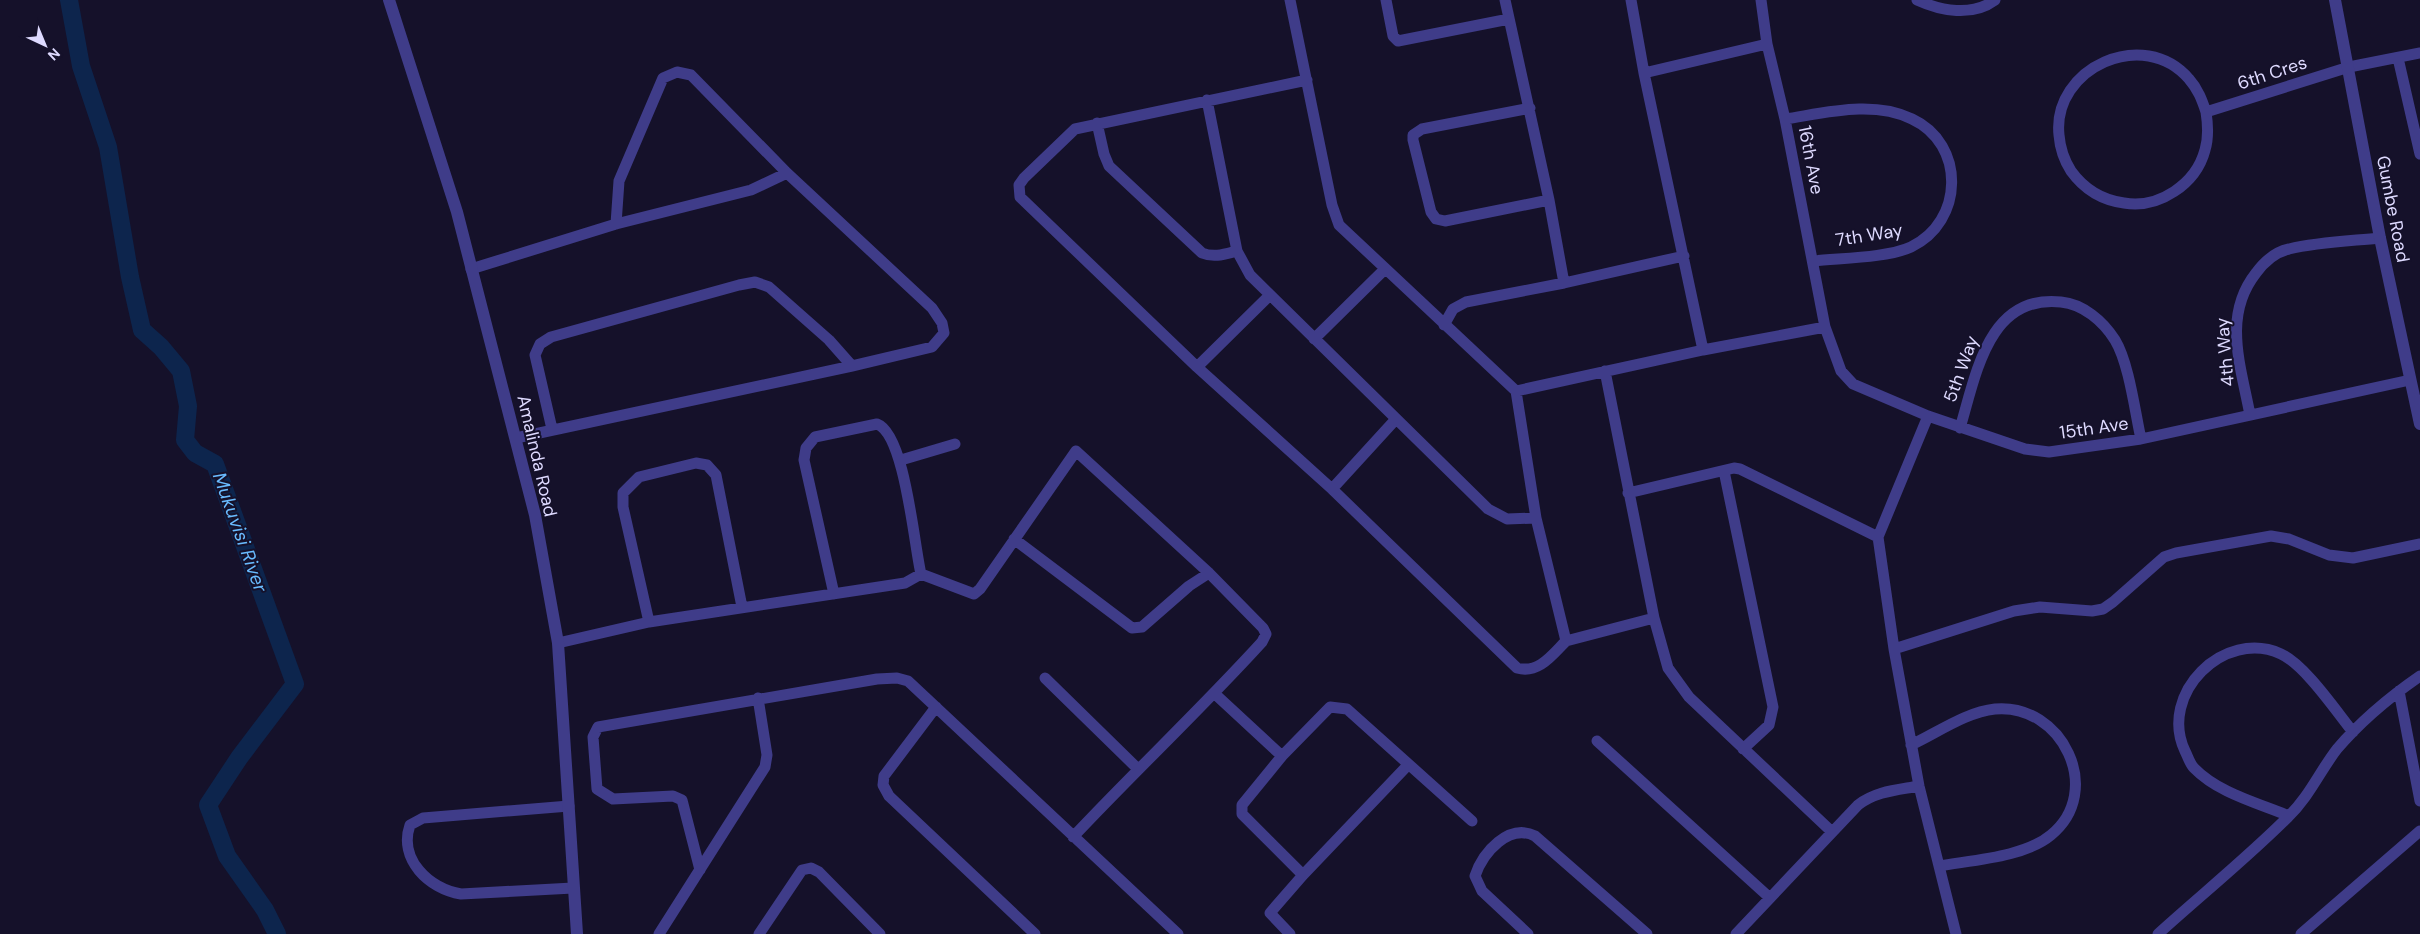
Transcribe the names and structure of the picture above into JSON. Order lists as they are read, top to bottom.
{
  "streets": {
    "street": [
      "6th Cres",
      "16th Ave",
      "Gumbe Road",
      "7th Way",
      "4th Way",
      "5th Way",
      "15th Ave",
      "Amalinda Road"
    ]
  },
  "crossings": [
    ["6th Cres", "Gumbe Road"],
    ["16th Ave", "7th Way"],
    ["16th Ave", "15th Ave"],
    ["Gumbe Road", "4th Way"],
    ["Gumbe Road", "15th Ave"],
    ["4th Way", "15th Ave"],
    ["5th Way", "15th Ave"]
  ],
  "water": ["Mukuvisi River"],
  "north": "bottom right"
}
